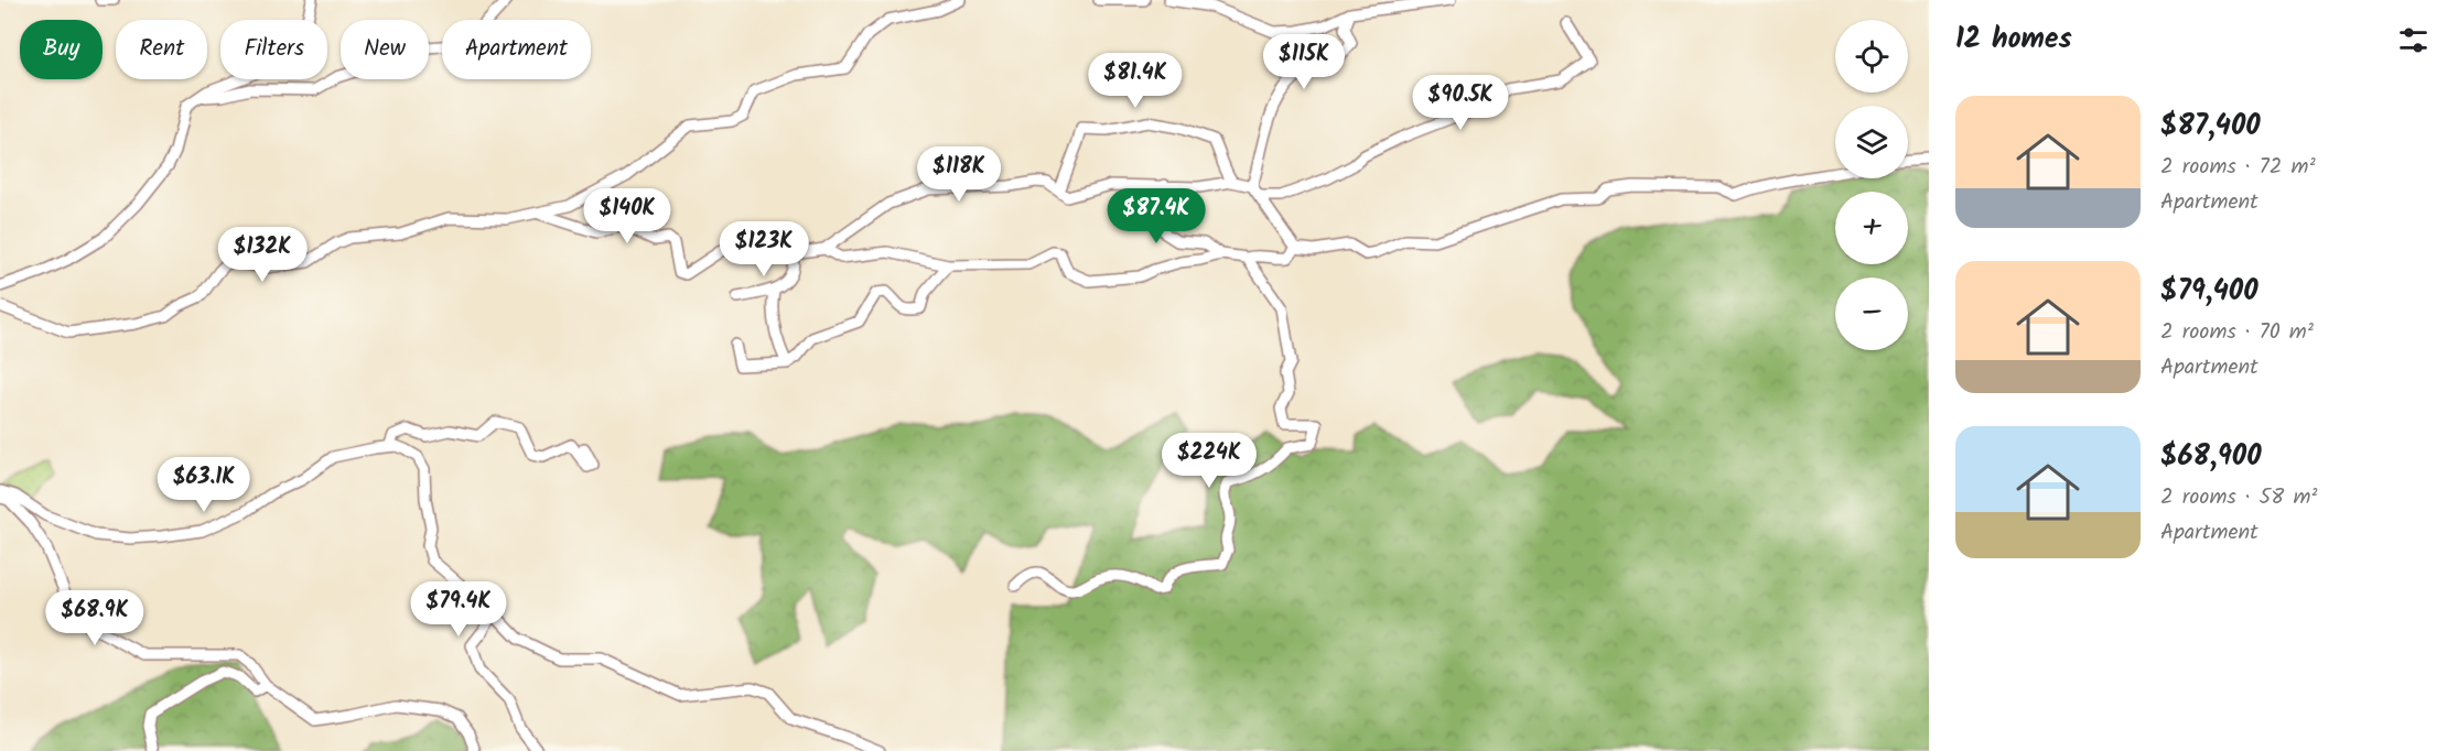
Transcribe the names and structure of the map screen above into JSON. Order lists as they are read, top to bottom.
{
  "page": {
    "heading": "12 homes",
    "map_buttons": ["+", "−"],
    "chip": [
      "Buy",
      "Rent",
      "Filters",
      "New",
      "Apartment"
    ],
    "price": [
      "$115K",
      "$81.4K",
      "$90.5K",
      "$118K",
      "$140K",
      "$87.4K",
      "$123K",
      "$132K",
      "$224K",
      "$63.1K",
      "$79.4K",
      "$68.9K"
    ],
    "list": [
      {
        "name": "$87,400",
        "note": "2 rooms · 72 m² · Apartment"
      },
      {
        "name": "$79,400",
        "note": "2 rooms · 70 m² · Apartment"
      },
      {
        "name": "$68,900",
        "note": "2 rooms · 58 m² · Apartment"
      }
    ]
  }
}
